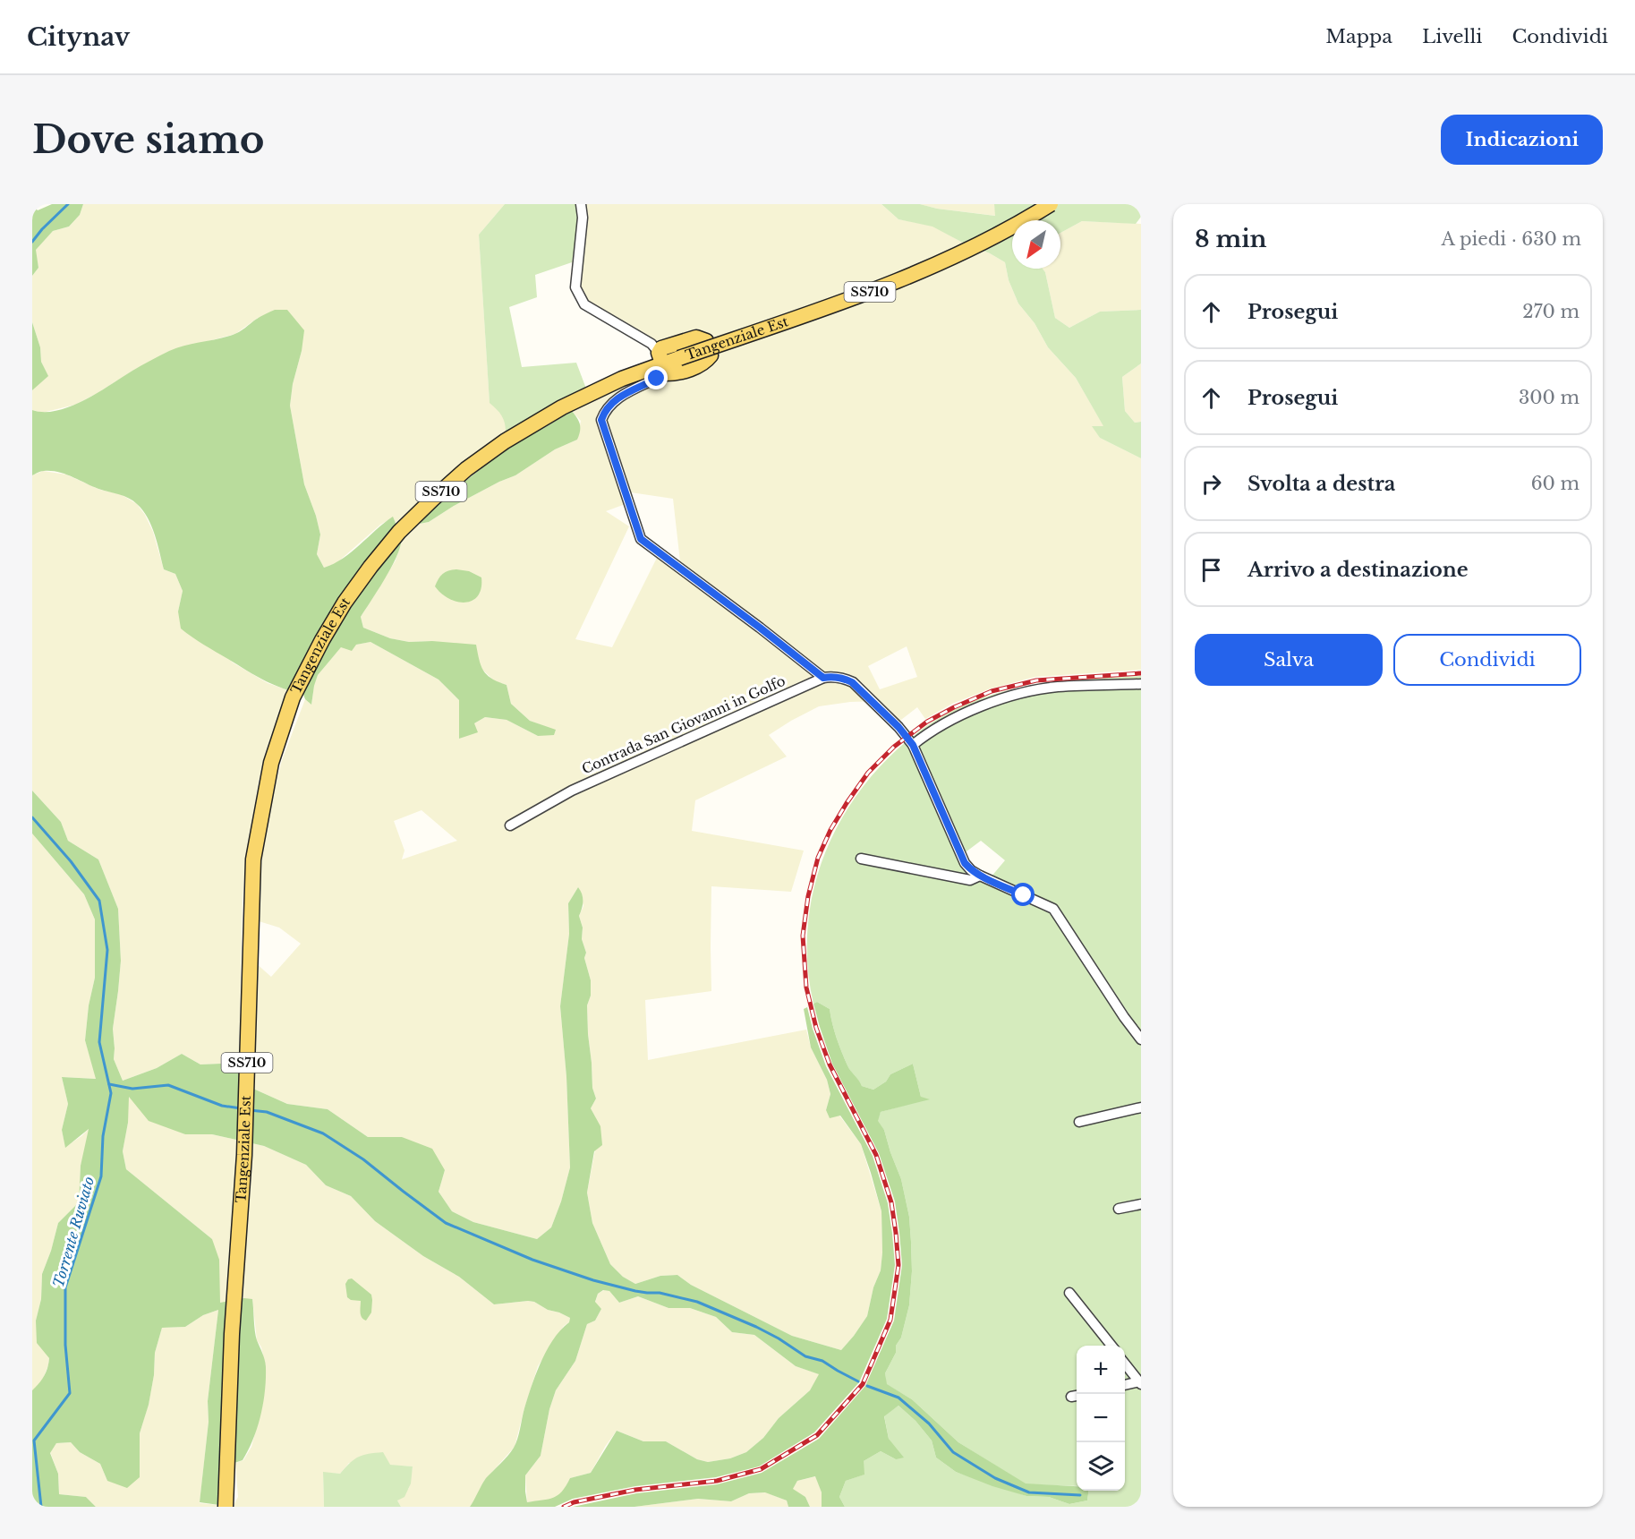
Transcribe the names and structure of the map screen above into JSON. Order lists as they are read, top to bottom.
{
  "streets": {
    "main road": ["SS710", "Tangenziale Est"],
    "street": ["Contrada San Giovanni in Golfo"]
  },
  "water": ["Torrente Ruviato"],
  "north": "bottom left",
  "page": {
    "header": "Citynav",
    "nav": ["Mappa", "Livelli", "Condividi"],
    "buttons": [
      "Indicazioni",
      ["Salva", "Condividi"]
    ],
    "title": "Dove siamo",
    "heading": ["8 min", "A piedi · 630 m"],
    "list": [
      ["Prosegui", "270 m"],
      ["Prosegui", "300 m"],
      ["Svolta a destra", "60 m"],
      "Arrivo a destinazione"
    ],
    "map_buttons": ["+", "−"]
  }
}
